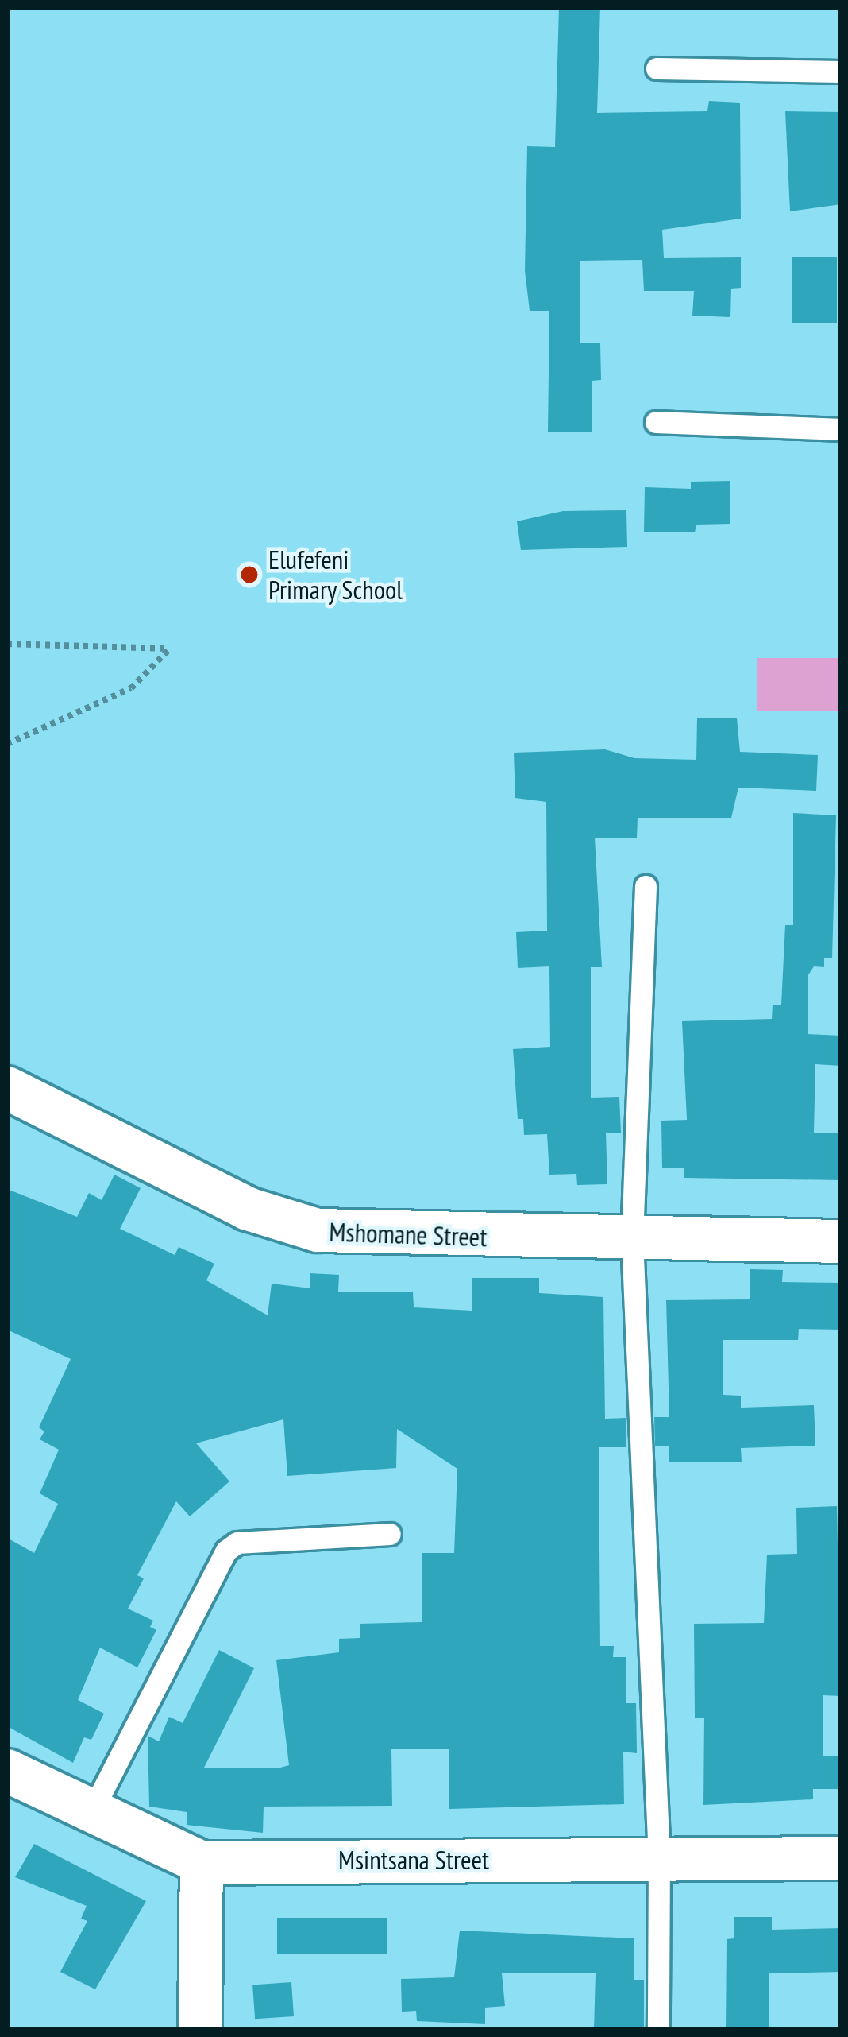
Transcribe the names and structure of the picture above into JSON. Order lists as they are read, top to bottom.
{
  "streets": {
    "street": ["Mshomane Street", "Msintsana Street"]
  },
  "places": ["Elufefeni Primary School"]
}
